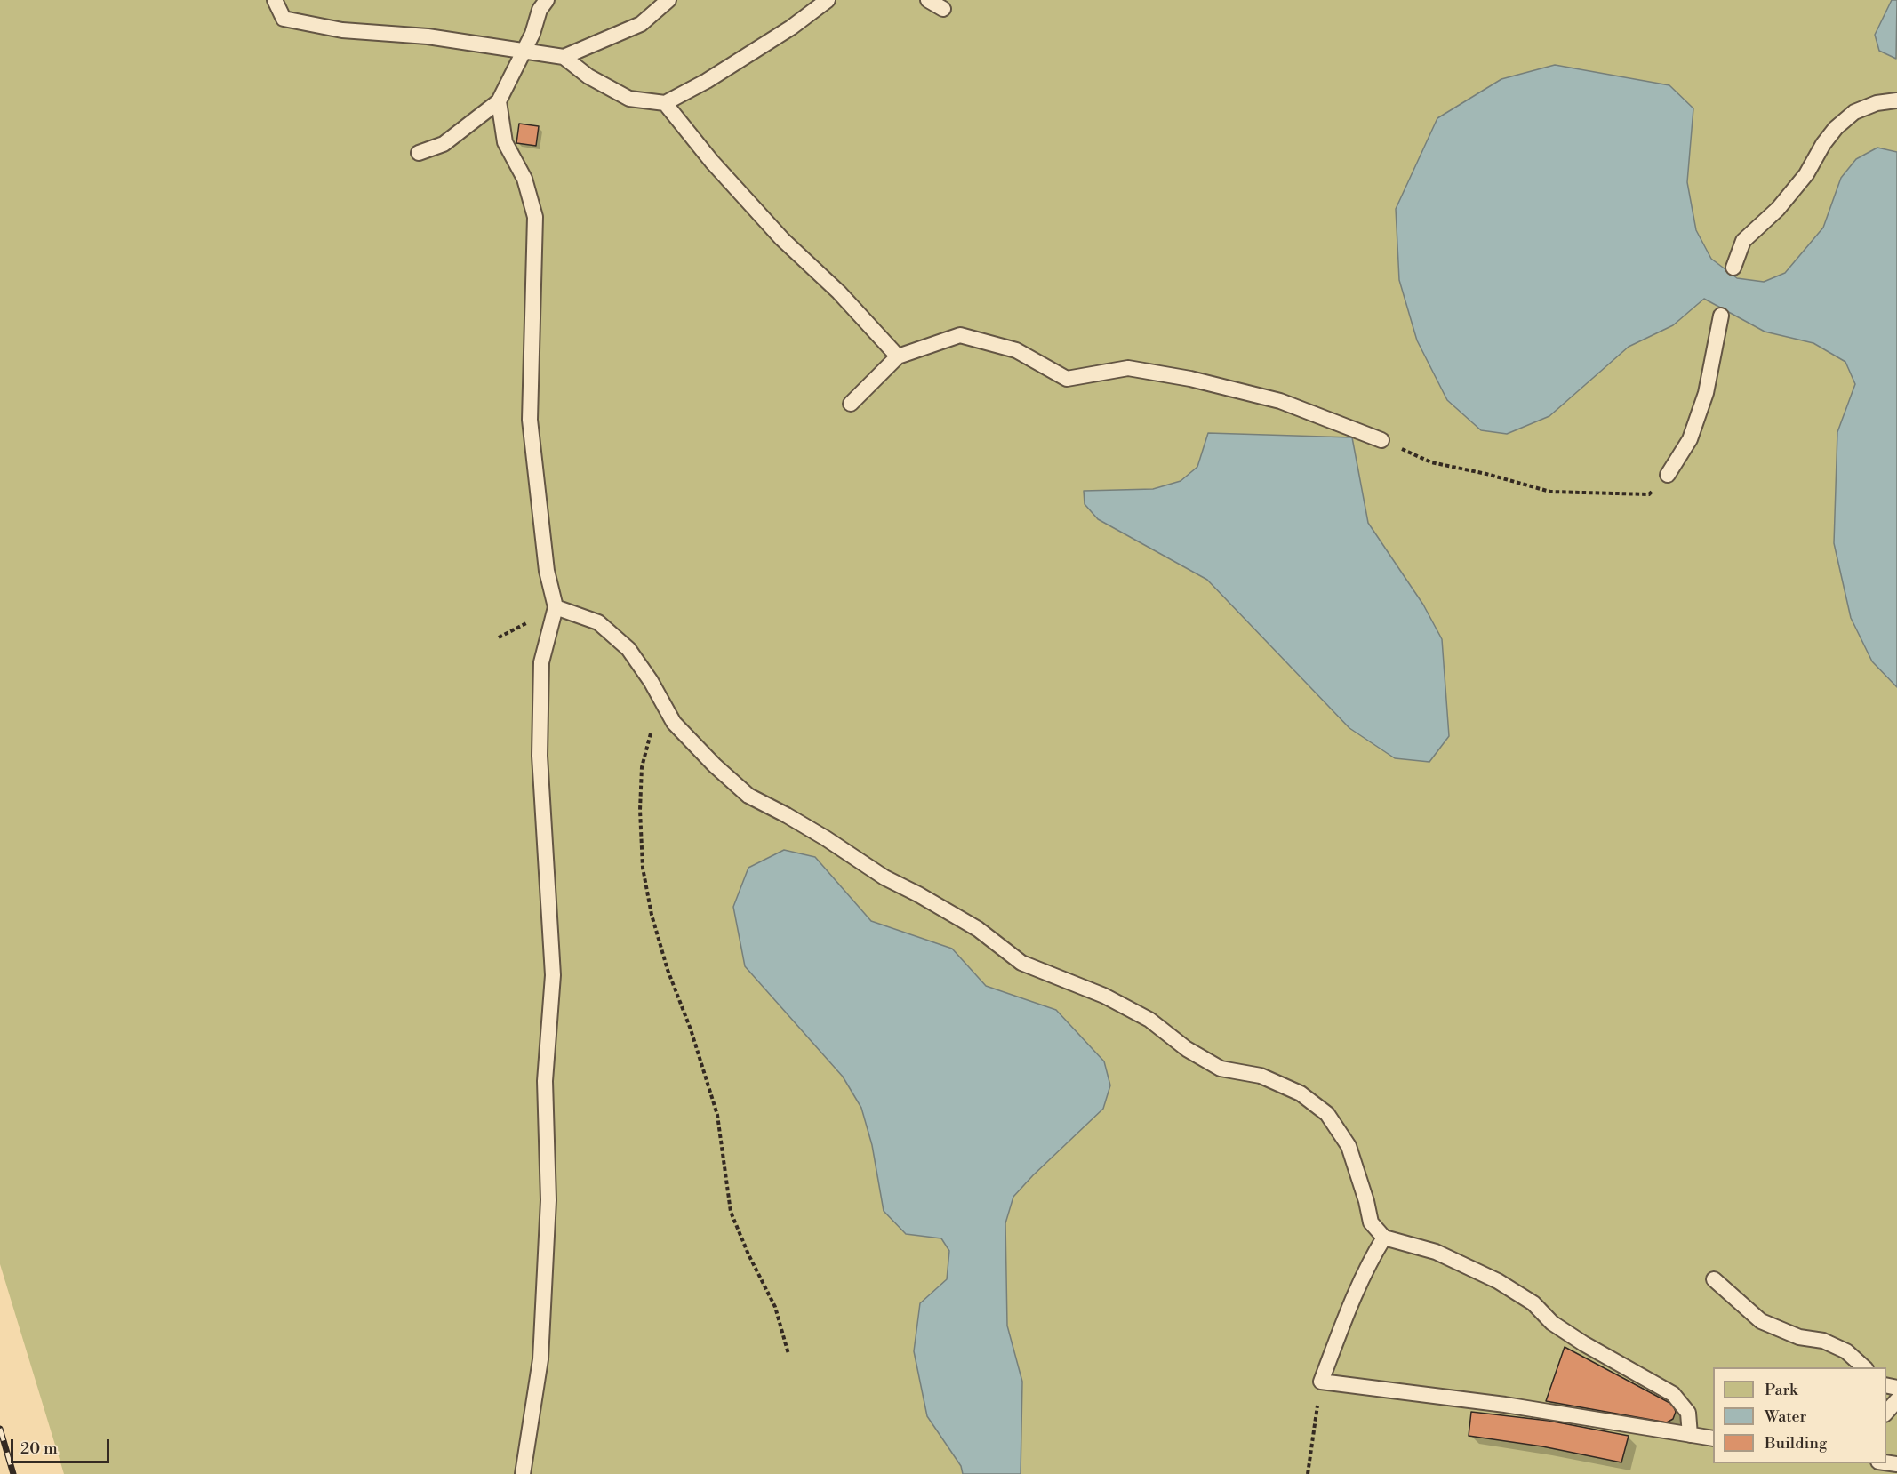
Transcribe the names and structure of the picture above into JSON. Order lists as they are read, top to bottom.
{
  "legend": ["Park", "Water", "Building"],
  "scale_bar": "20 m"
}
